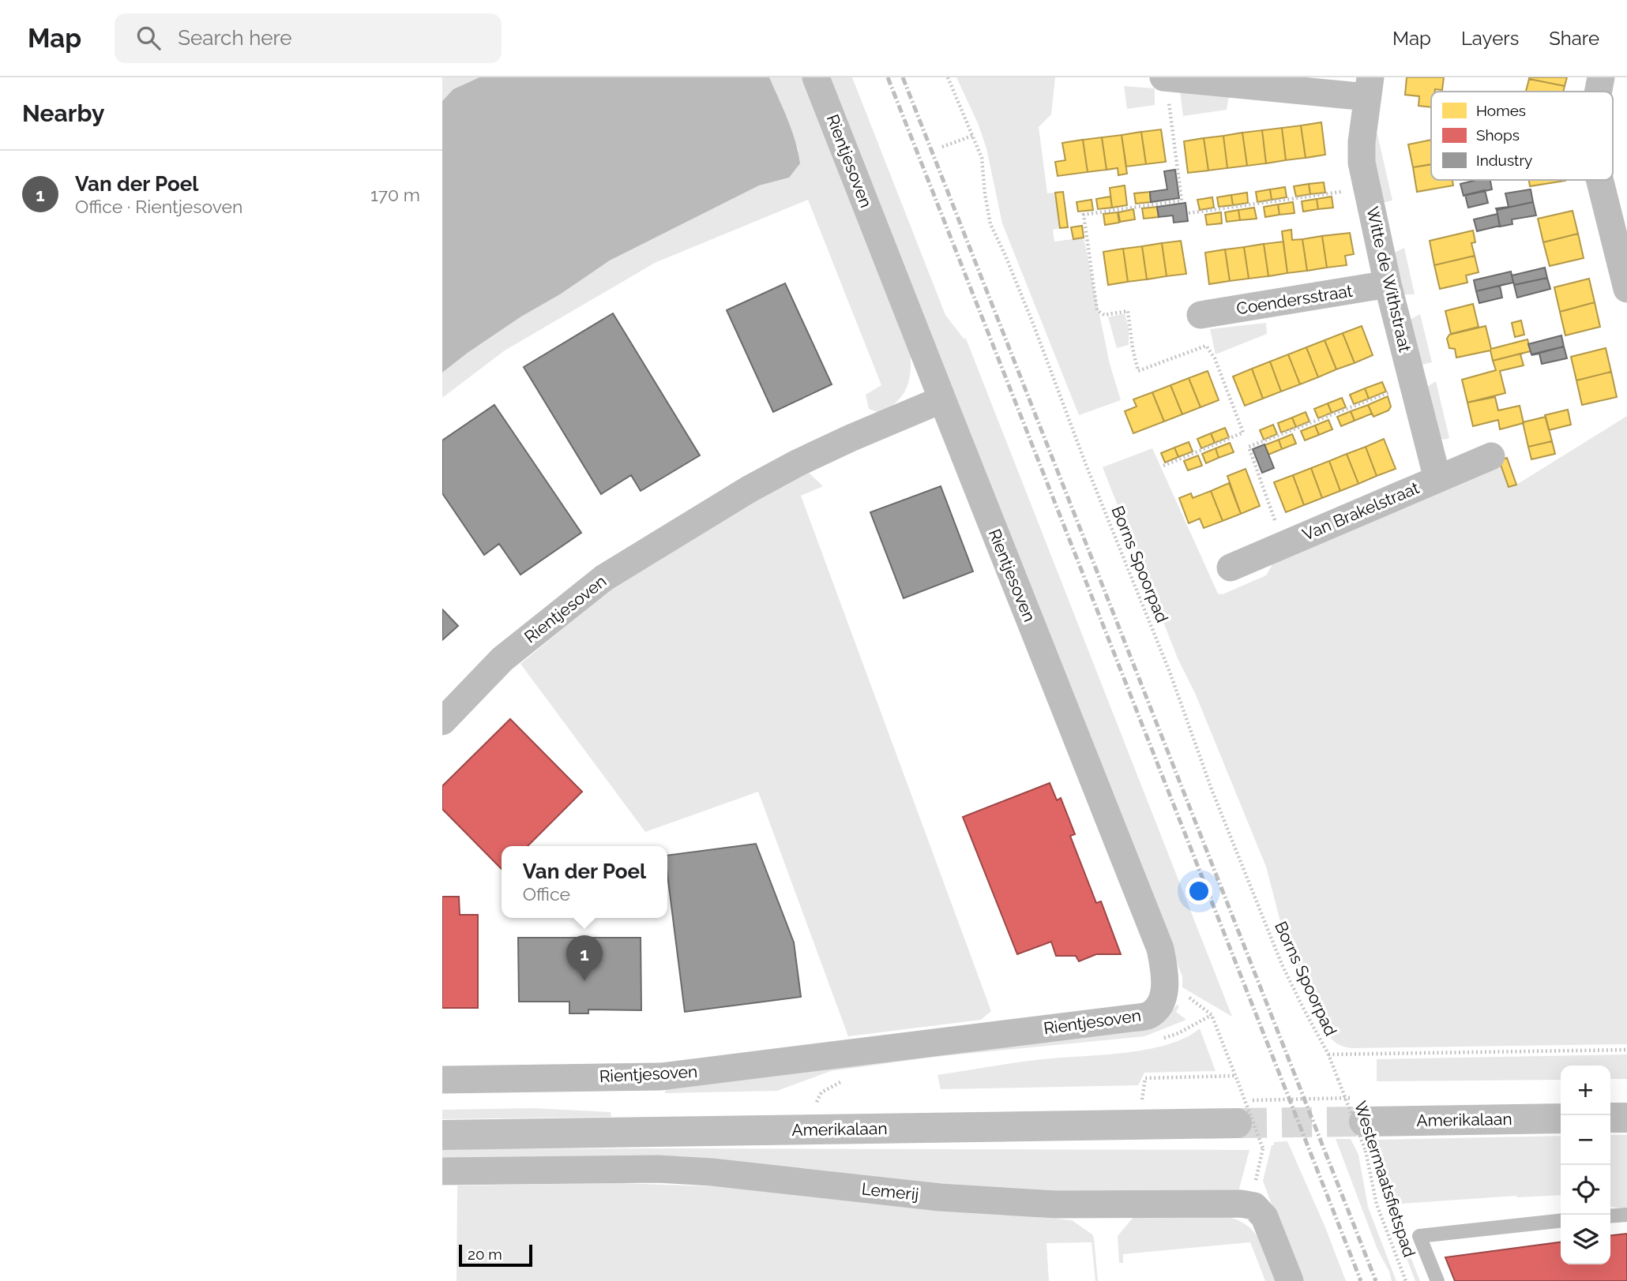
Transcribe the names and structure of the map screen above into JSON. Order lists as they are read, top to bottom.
{
  "streets": {
    "main road": ["Amerikalaan"],
    "street": [
      "Rientjesoven",
      "Witte de Withstraat",
      "Coendersstraat",
      "Van Brakelstraat",
      "Lemerij"
    ],
    "path": ["Borns Spoorpad", "Westermaatsfietspad"]
  },
  "crossings": [
    ["Witte de Withstraat", "Coendersstraat"],
    ["Witte de Withstraat", "Van Brakelstraat"],
    ["Borns Spoorpad", "Westermaatsfietspad"],
    ["Amerikalaan", "Westermaatsfietspad"]
  ],
  "legend": ["Homes", "Shops", "Industry"],
  "scale_bar": "20 m",
  "page": {
    "header": "Map",
    "search": "Search here",
    "nav": ["Map", "Layers", "Share"],
    "heading": "Nearby",
    "list": [
      {
        "mark": "1",
        "name": "Van der Poel",
        "note": "Office · Rientjesoven",
        "value": "170 m"
      }
    ],
    "popup": ["Van der Poel", "Office"],
    "pins": "1",
    "map_buttons": ["+", "−"],
    "scale": "20 m"
  }
}
